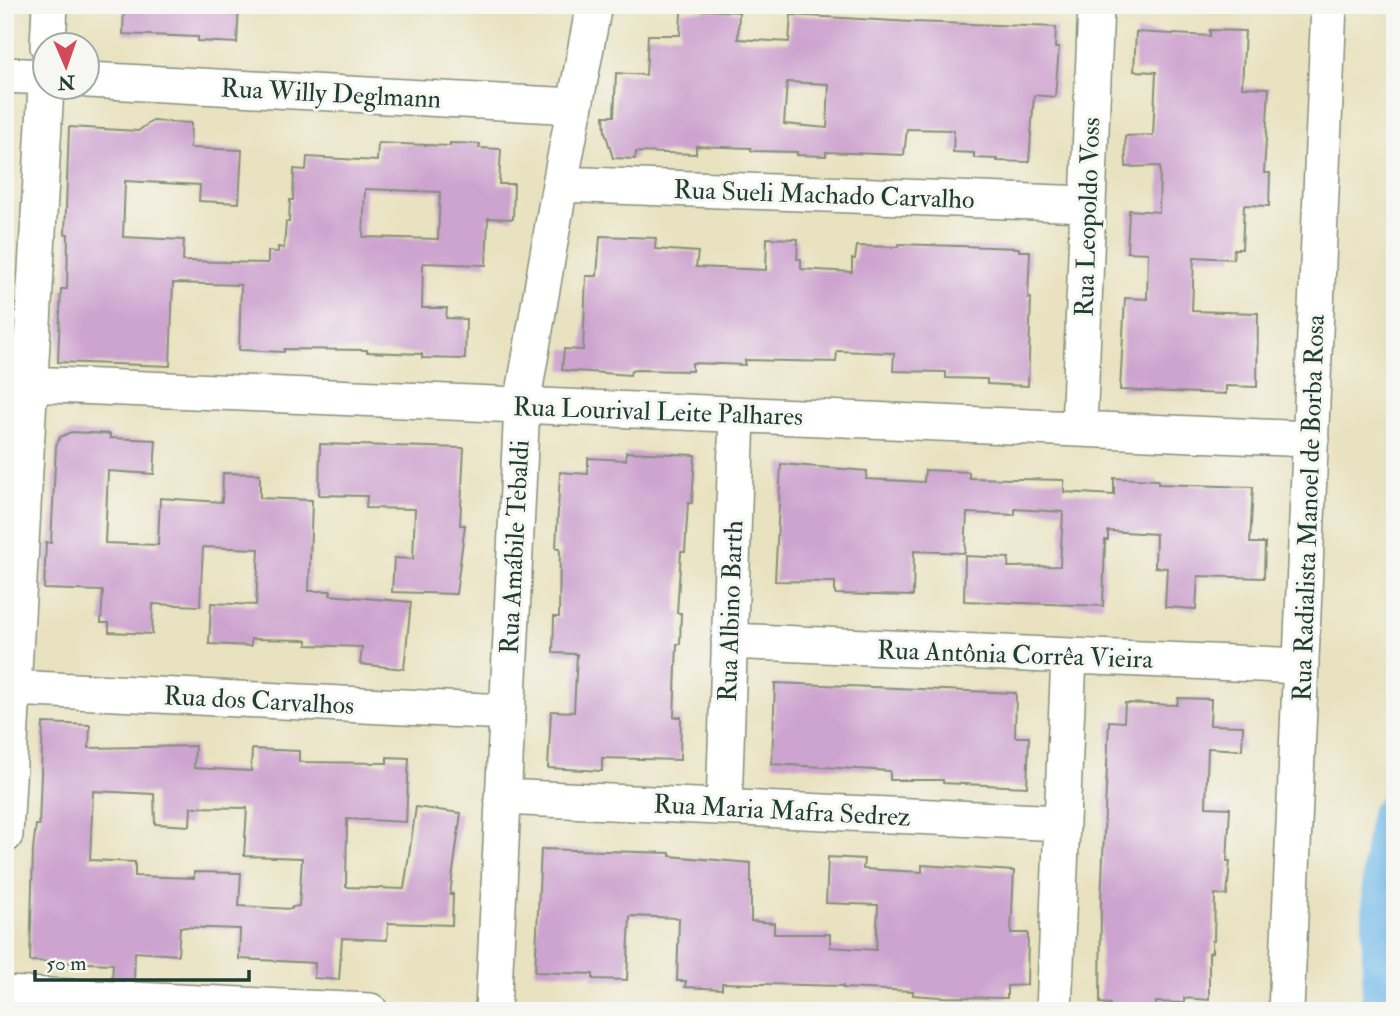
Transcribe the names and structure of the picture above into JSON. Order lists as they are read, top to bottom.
{
  "streets": {
    "street": [
      "Rua Willy Deglmann",
      "Rua Sueli Machado Carvalho",
      "Rua Leopoldo Voss",
      "Rua Lourival Leite Palhares",
      "Rua Radialista Manoel de Borba Rosa",
      "Rua Amábile Tebaldi",
      "Rua Albino Barth",
      "Rua Antônia Corrêa Vieira",
      "Rua dos Carvalhos",
      "Rua Maria Mafra Sedrez"
    ]
  },
  "crossings": [
    ["Rua Willy Deglmann", "Rua Amábile Tebaldi"],
    ["Rua Sueli Machado Carvalho", "Rua Leopoldo Voss"],
    ["Rua Sueli Machado Carvalho", "Rua Amábile Tebaldi"],
    ["Rua Leopoldo Voss", "Rua Lourival Leite Palhares"],
    ["Rua Lourival Leite Palhares", "Rua Radialista Manoel de Borba Rosa"],
    ["Rua Lourival Leite Palhares", "Rua Amábile Tebaldi"],
    ["Rua Lourival Leite Palhares", "Rua Albino Barth"],
    ["Rua Radialista Manoel de Borba Rosa", "Rua Antônia Corrêa Vieira"],
    ["Rua Amábile Tebaldi", "Rua dos Carvalhos"],
    ["Rua Amábile Tebaldi", "Rua Maria Mafra Sedrez"],
    ["Rua Albino Barth", "Rua Antônia Corrêa Vieira"],
    ["Rua Albino Barth", "Rua Maria Mafra Sedrez"]
  ],
  "scale_bar": "50 m",
  "north": "bottom"
}
